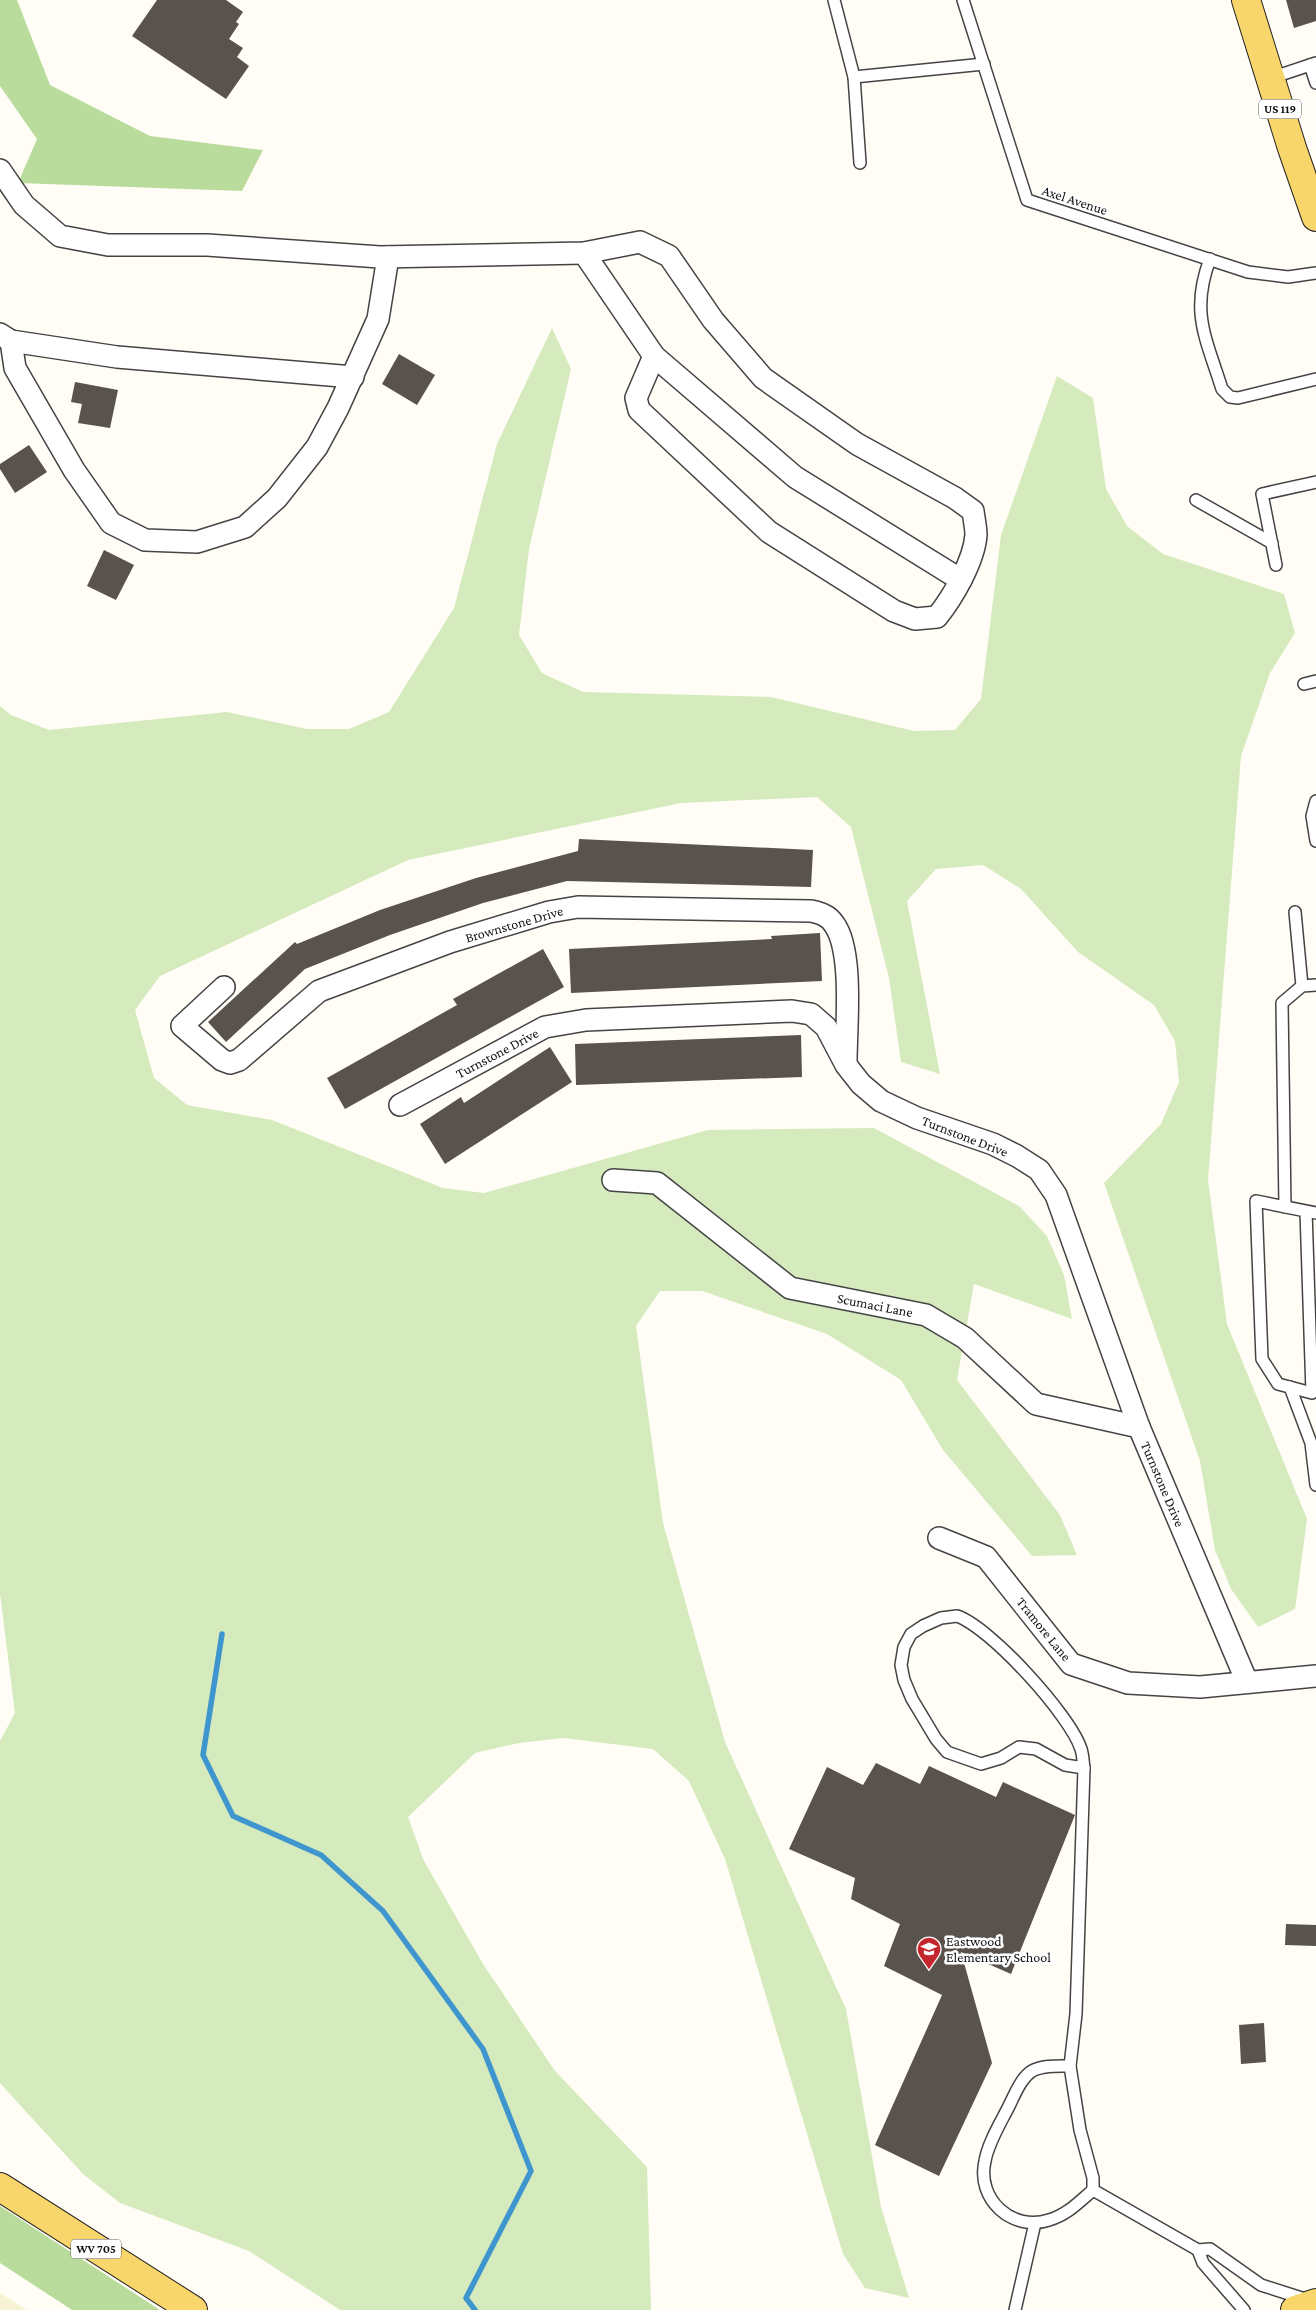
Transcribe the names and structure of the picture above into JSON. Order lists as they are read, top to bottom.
{
  "streets": {
    "main road": ["US 119", "WV 705"],
    "street": [
      "Brownstone Drive",
      "Turnstone Drive",
      "Scumaci Lane",
      "Tramore Lane"
    ],
    "lane": ["Axel Avenue"]
  },
  "crossings": [
    ["Brownstone Drive", "Turnstone Drive"],
    ["Turnstone Drive", "Scumaci Lane"],
    ["Turnstone Drive", "Tramore Lane"]
  ],
  "places": {
    "school or university": ["Eastwood Elementary School"]
  }
}
